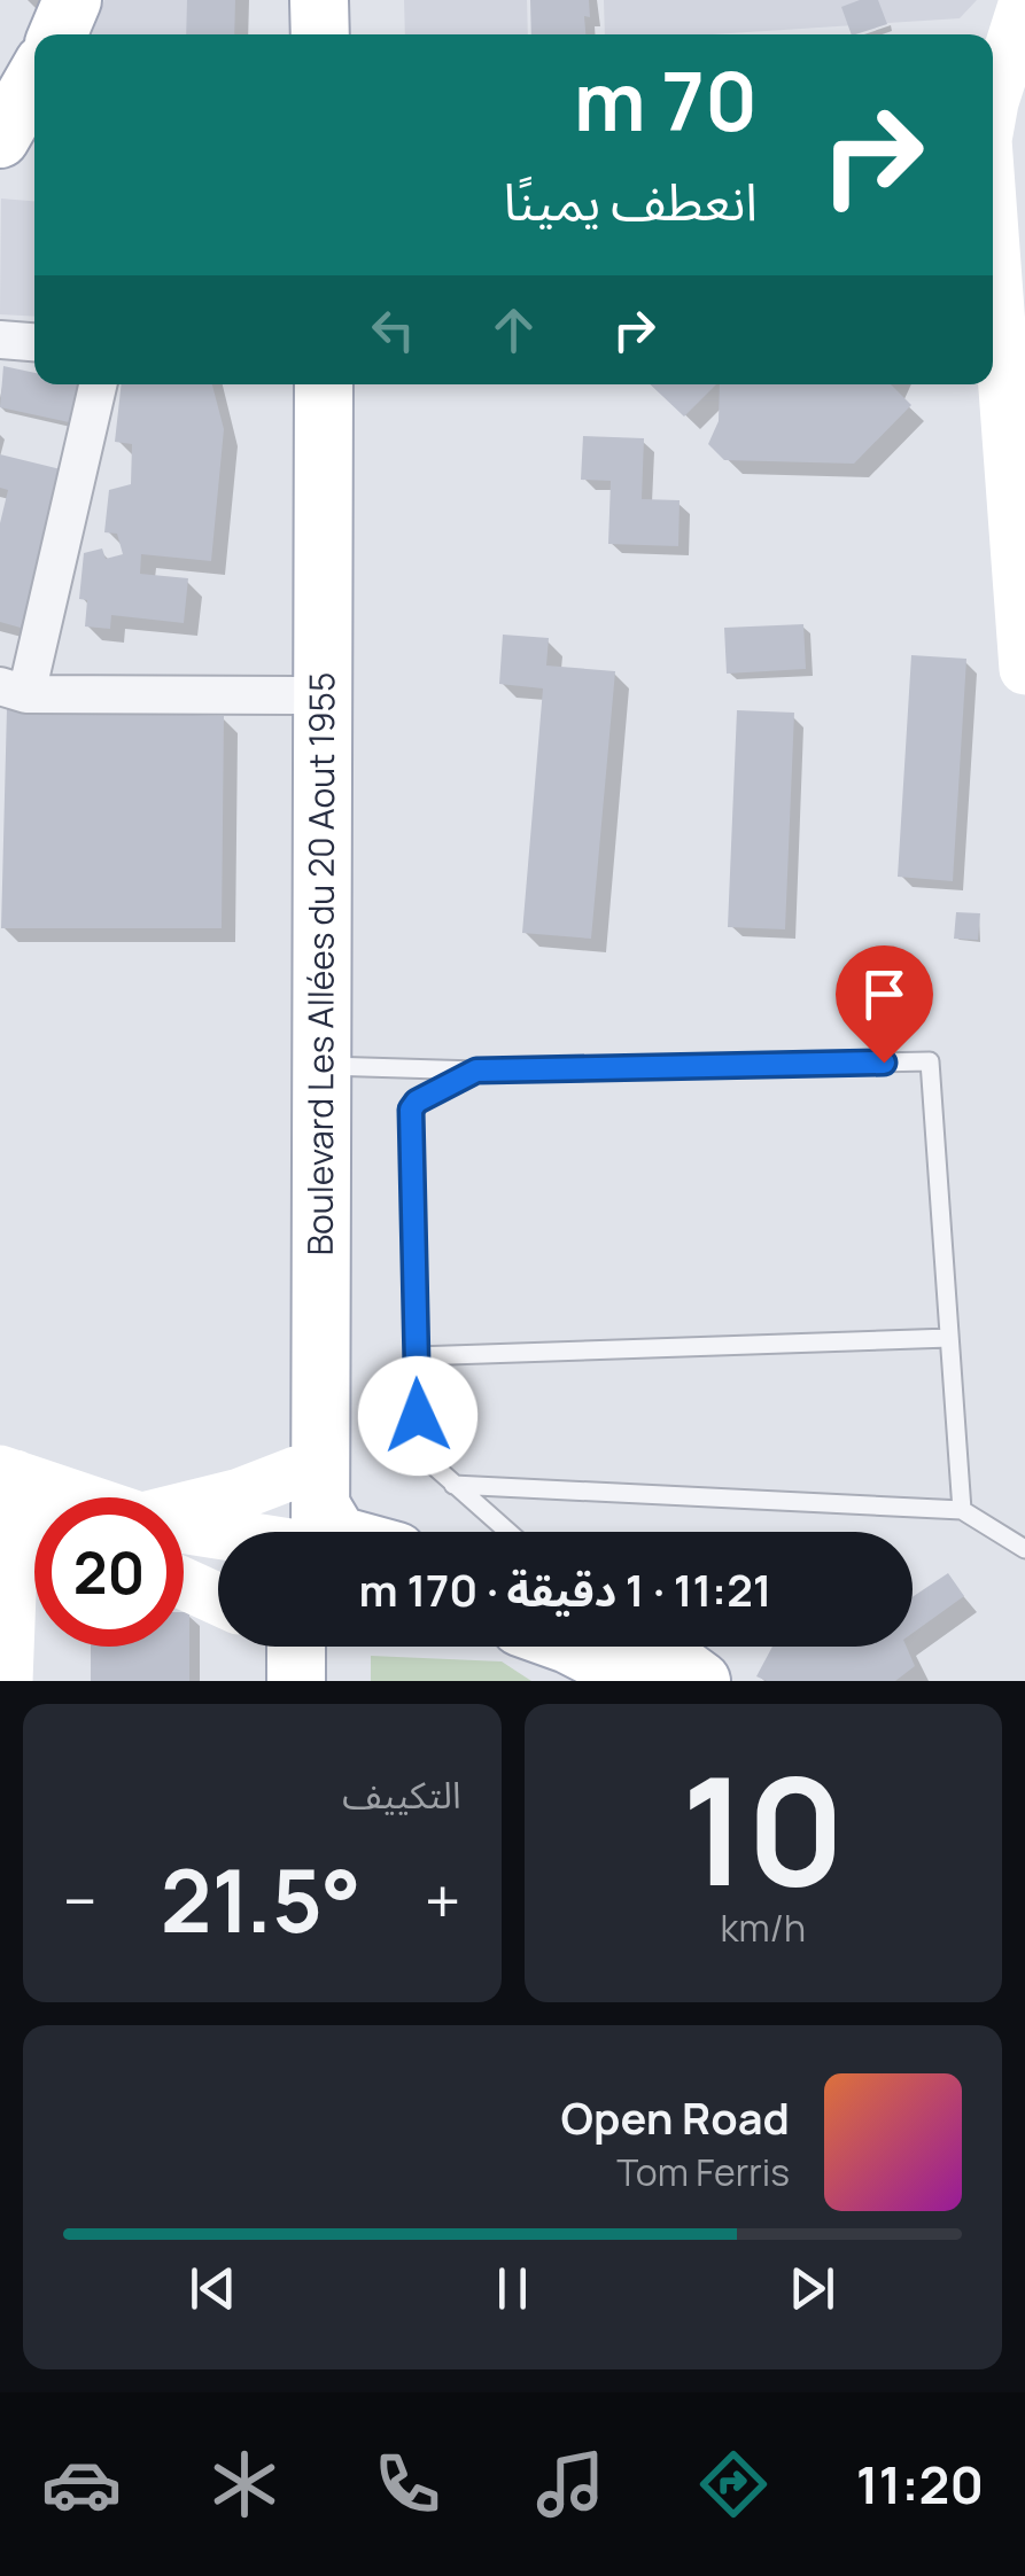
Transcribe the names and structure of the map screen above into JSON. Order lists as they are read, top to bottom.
{
  "streets": {
    "main road": ["Boulevard Les Allées du 20 Aout 1955"]
  },
  "page": {
    "turn": ["70 m", "انعطف يمينًا"],
    "limit": "20",
    "trip": "11:21 · 1 دقيقة · 170 m",
    "tile": [
      ["10", "km/h"],
      "التكييف"
    ],
    "heat": ["−", "21.5°", "+"],
    "song": ["Open Road", "Tom Ferris"],
    "tabs": "11:20"
  }
}
